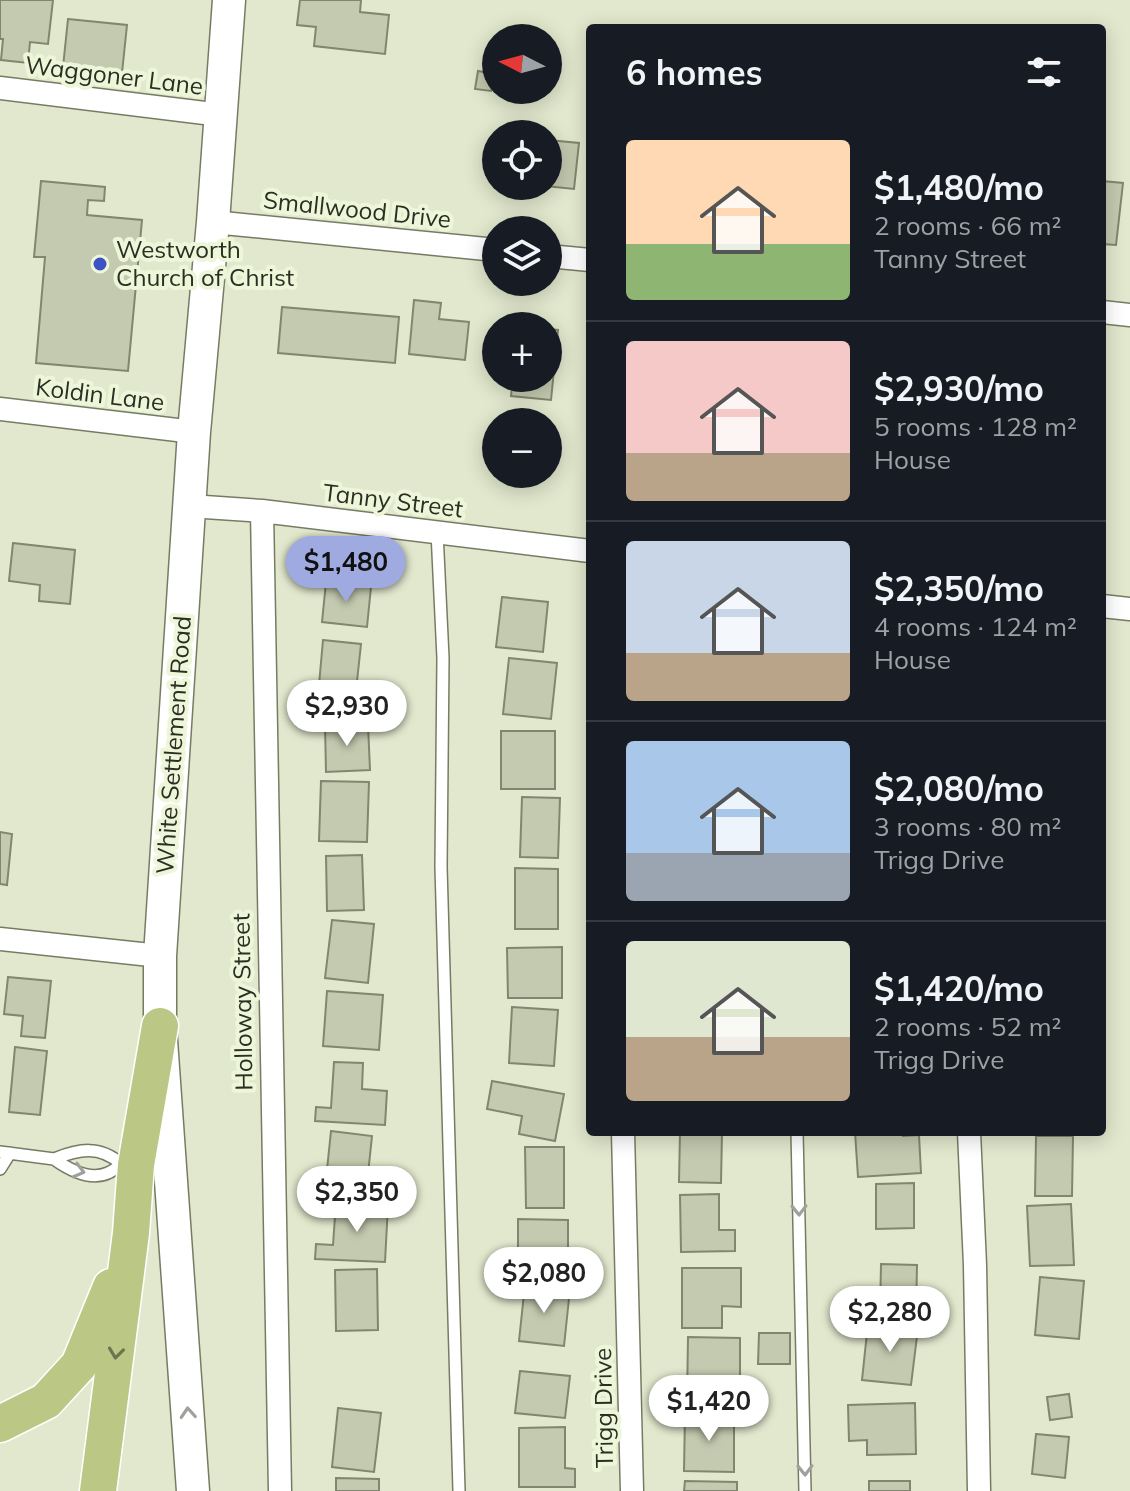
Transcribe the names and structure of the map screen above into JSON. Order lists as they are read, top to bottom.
{
  "streets": {
    "main road": ["White Settlement Road"],
    "street": [
      "Waggoner Lane",
      "Smallwood Drive",
      "Koldin Lane",
      "Tanny Street",
      "Holloway Street",
      "Trigg Drive"
    ]
  },
  "crossings": [
    ["Waggoner Lane", "White Settlement Road"],
    ["Smallwood Drive", "White Settlement Road"],
    ["Koldin Lane", "White Settlement Road"],
    ["Tanny Street", "White Settlement Road"],
    ["Tanny Street", "Holloway Street"]
  ],
  "places": ["Westworth Church of Christ"],
  "north": "left",
  "page": {
    "map_buttons": ["+", "−"],
    "heading": "6 homes",
    "list": [
      {
        "name": "$1,480/mo",
        "note": "2 rooms · 66 m² · Tanny Street"
      },
      {
        "name": "$2,930/mo",
        "note": "5 rooms · 128 m² · House"
      },
      {
        "name": "$2,350/mo",
        "note": "4 rooms · 124 m² · House"
      },
      {
        "name": "$2,080/mo",
        "note": "3 rooms · 80 m² · Trigg Drive"
      },
      {
        "name": "$1,420/mo",
        "note": "2 rooms · 52 m² · Trigg Drive"
      }
    ],
    "price": [
      "$1,480",
      "$2,930",
      "$2,350",
      "$2,080",
      "$2,280",
      "$1,420"
    ]
  }
}
